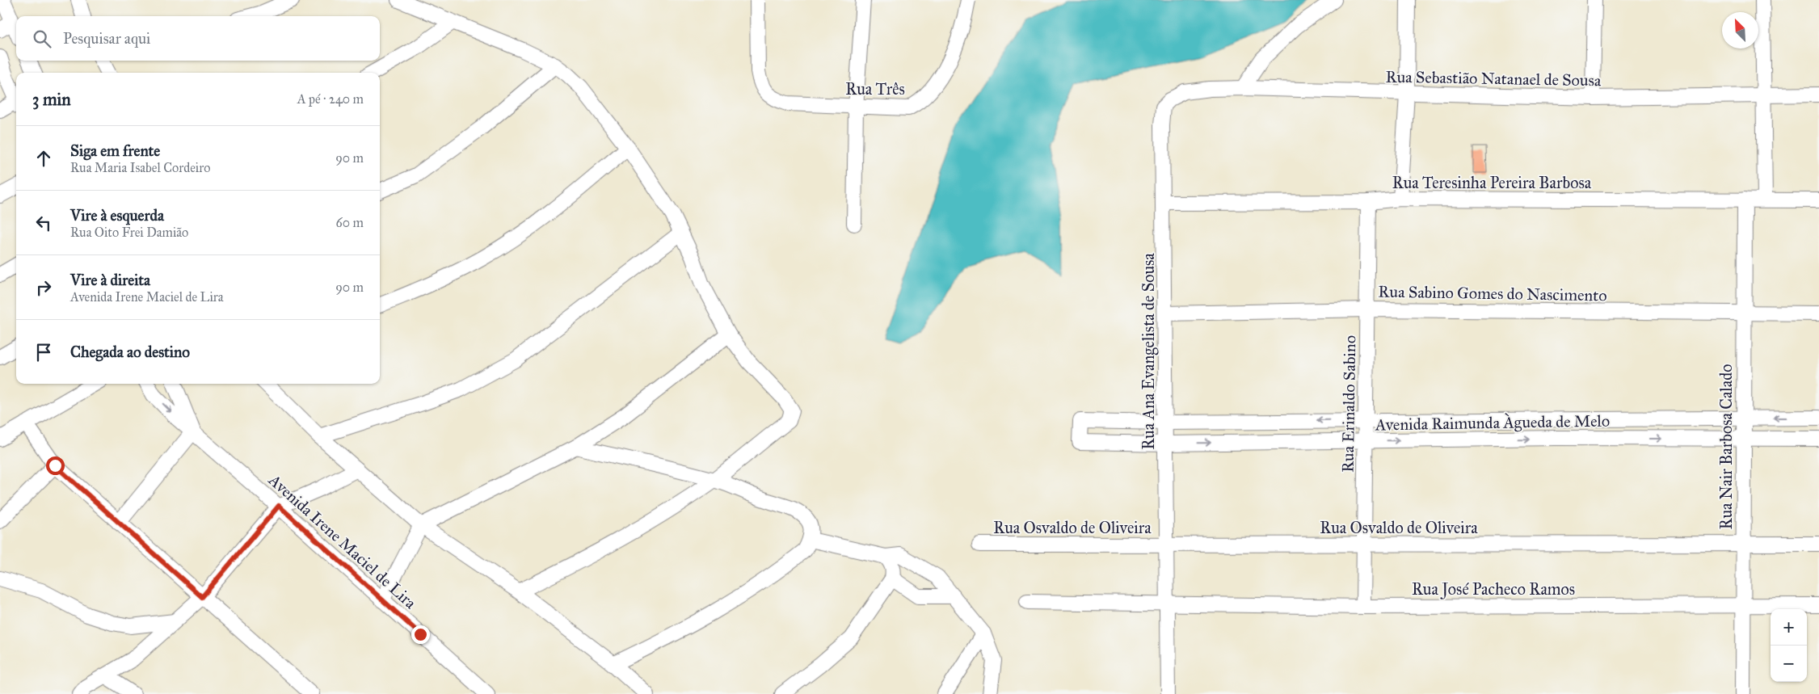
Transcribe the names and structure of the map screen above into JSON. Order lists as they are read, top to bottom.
{
  "streets": {
    "street": [
      "Rua Sebastião Natanael de Sousa",
      "Rua Três",
      "Rua Teresinha Pereira Barbosa",
      "Rua Sabino Gomes do Nascimento",
      "Rua Ana Evangelista de Sousa",
      "Rua Erinaldo Sabino",
      "Avenida Raimunda Àgueda de Melo",
      "Rua Nair Barbosa Calado",
      "Rua Osvaldo de Oliveira",
      "Avenida Irene Maciel de Lira",
      "Rua José Pacheco Ramos"
    ]
  },
  "crossings": [
    ["Rua Sebastião Natanael de Sousa", "Rua Ana Evangelista de Sousa"],
    ["Rua Teresinha Pereira Barbosa", "Rua Ana Evangelista de Sousa"],
    ["Rua Teresinha Pereira Barbosa", "Rua Erinaldo Sabino"],
    ["Rua Teresinha Pereira Barbosa", "Rua Nair Barbosa Calado"],
    ["Rua Sabino Gomes do Nascimento", "Rua Ana Evangelista de Sousa"],
    ["Rua Sabino Gomes do Nascimento", "Rua Erinaldo Sabino"],
    ["Rua Sabino Gomes do Nascimento", "Rua Nair Barbosa Calado"],
    ["Rua Ana Evangelista de Sousa", "Avenida Raimunda Àgueda de Melo"],
    ["Rua Ana Evangelista de Sousa", "Rua Osvaldo de Oliveira"],
    ["Rua Ana Evangelista de Sousa", "Rua José Pacheco Ramos"],
    ["Rua Erinaldo Sabino", "Avenida Raimunda Àgueda de Melo"],
    ["Rua Erinaldo Sabino", "Rua Osvaldo de Oliveira"],
    ["Rua Erinaldo Sabino", "Rua José Pacheco Ramos"],
    ["Avenida Raimunda Àgueda de Melo", "Rua Nair Barbosa Calado"],
    ["Rua Nair Barbosa Calado", "Rua Osvaldo de Oliveira"],
    ["Rua Nair Barbosa Calado", "Rua José Pacheco Ramos"]
  ],
  "north": "top left",
  "page": {
    "search": "Pesquisar aqui",
    "heading": ["3 min", "A pé · 240 m"],
    "list": [
      ["Siga em frente", "Rua Maria Isabel Cordeiro", "90 m"],
      ["Vire à esquerda", "Rua Oito Frei Damião", "60 m"],
      ["Vire à direita", "Avenida Irene Maciel de Lira", "90 m"],
      "Chegada ao destino"
    ],
    "map_buttons": ["+", "−"]
  }
}
